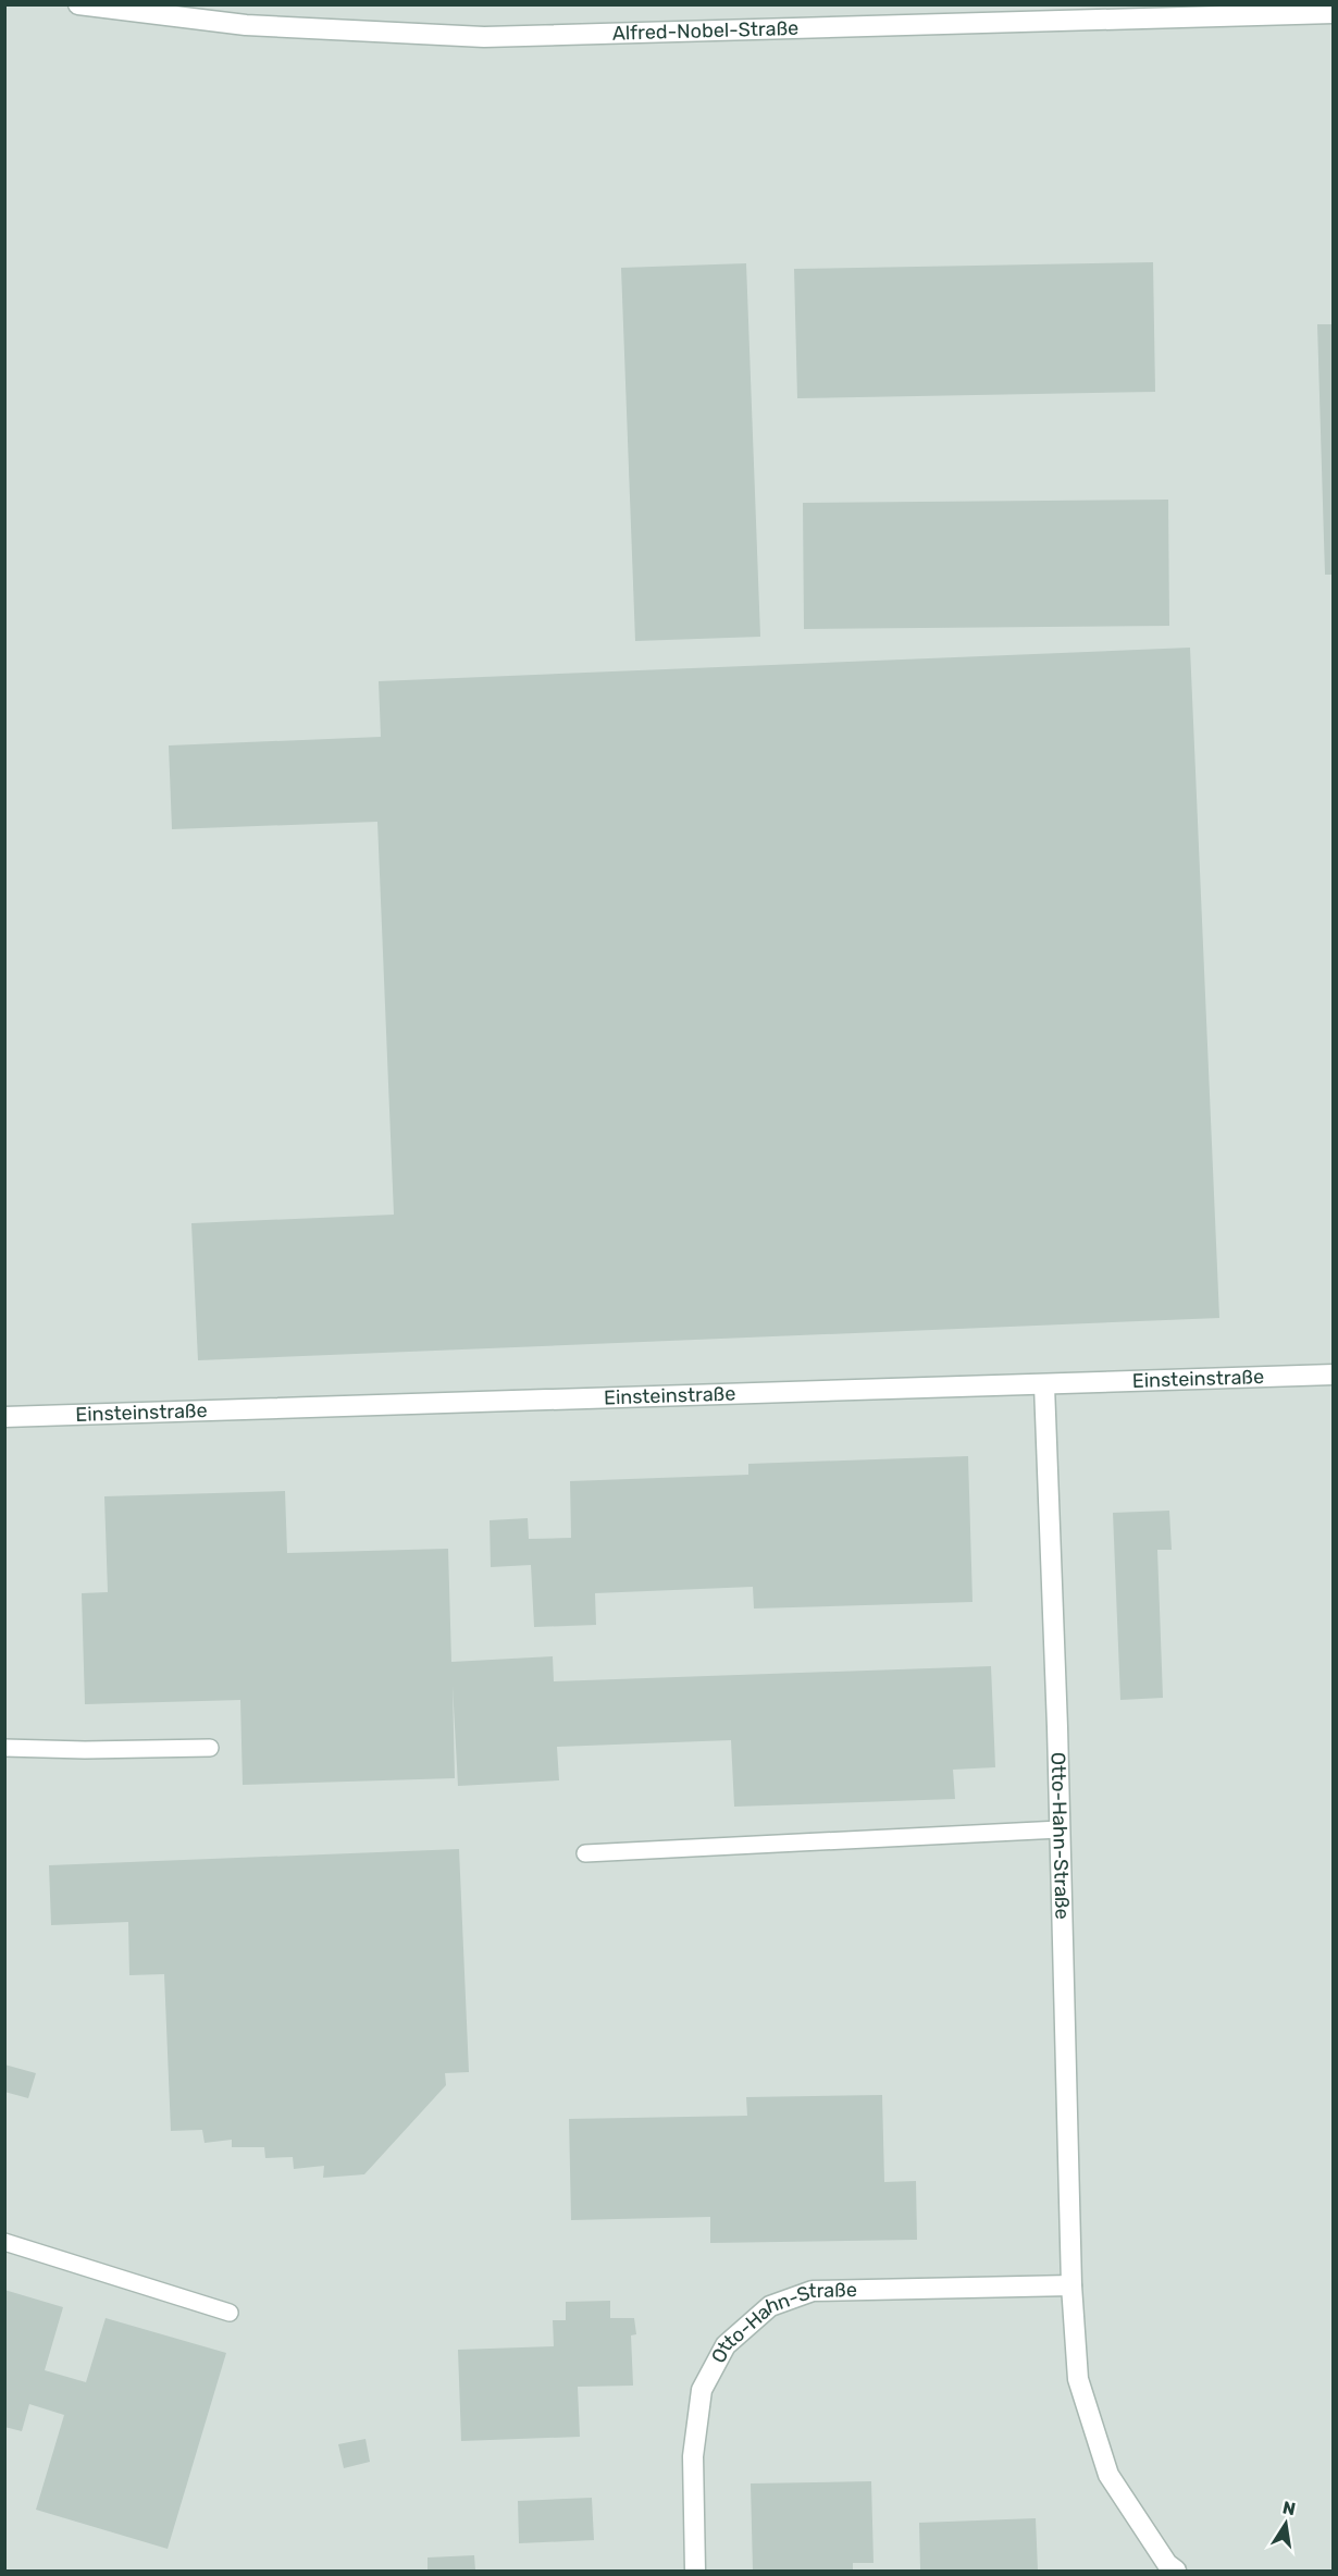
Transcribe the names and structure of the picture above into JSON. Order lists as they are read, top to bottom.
{
  "streets": {
    "street": ["Alfred-Nobel-Straße", "Einsteinstraße", "Otto-Hahn-Straße"]
  },
  "crossings": [
    ["Einsteinstraße", "Otto-Hahn-Straße"]
  ],
  "north": "top"
}
